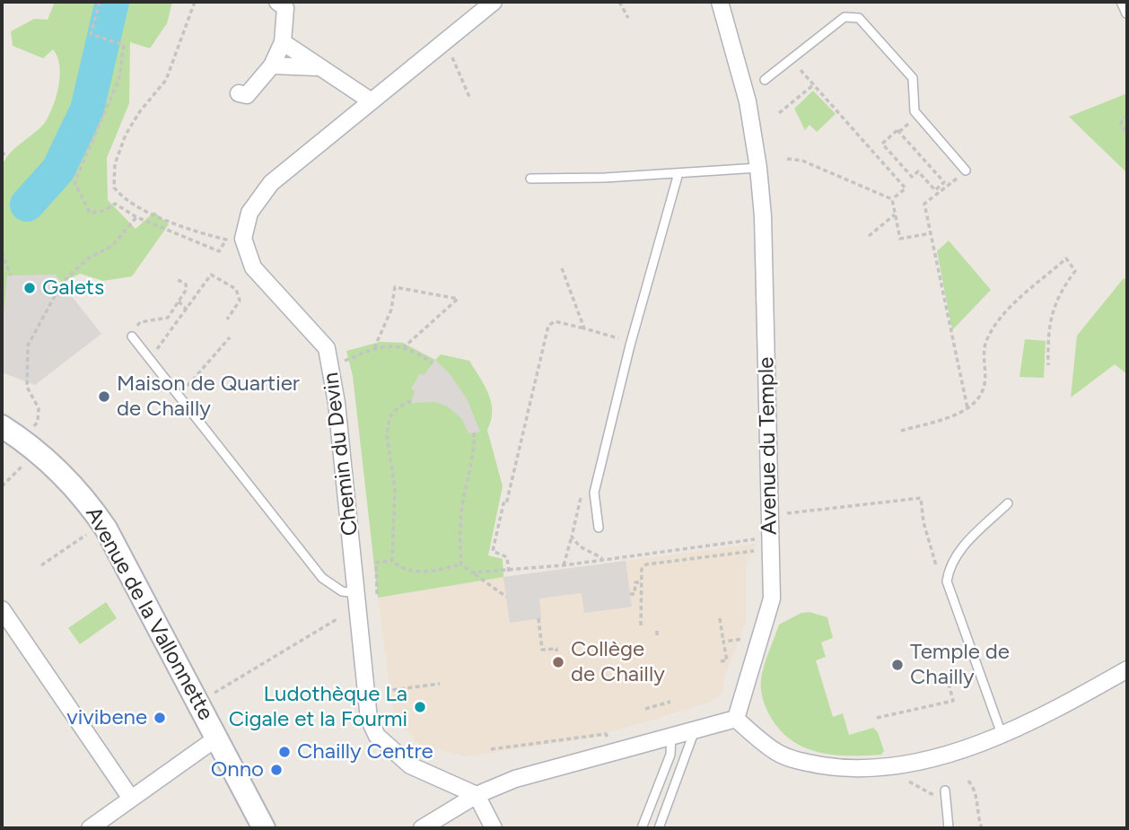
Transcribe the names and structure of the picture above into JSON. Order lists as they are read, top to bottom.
{
  "streets": {
    "street": ["Avenue du Temple", "Chemin du Devin", "Avenue de la Vallonnette"]
  },
  "places": [
    "Galets",
    "Maison de Quartier de Chailly",
    "Collège de Chailly",
    "Temple de Chailly",
    "Ludothèque La Cigale et la Fourmi",
    "vivibene",
    "Chailly Centre",
    "Onno"
  ]
}
